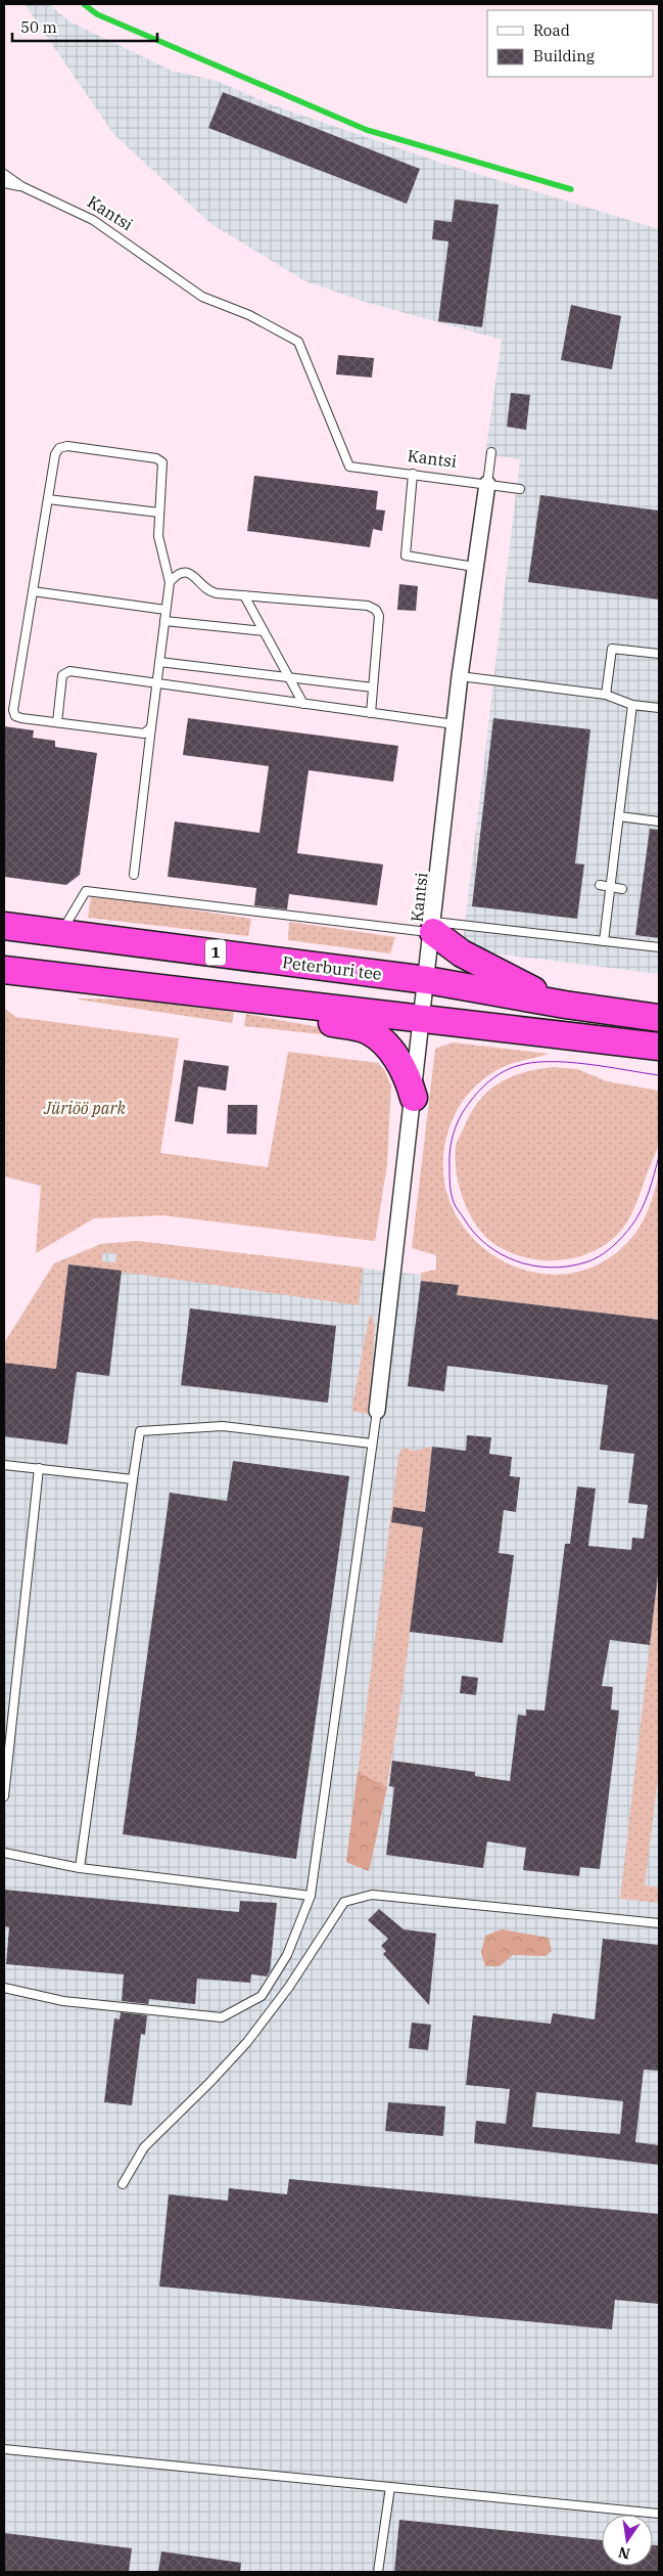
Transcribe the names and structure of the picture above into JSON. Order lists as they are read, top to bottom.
{
  "streets": {
    "highway": ["1", "Peterburi tee"],
    "street": ["Kantsi"]
  },
  "crossings": [
    ["Kantsi", "Peterburi tee"]
  ],
  "parks": ["Jüriöö park"],
  "legend": ["Road", "Building"],
  "scale_bar": "50 m",
  "north": "bottom"
}
